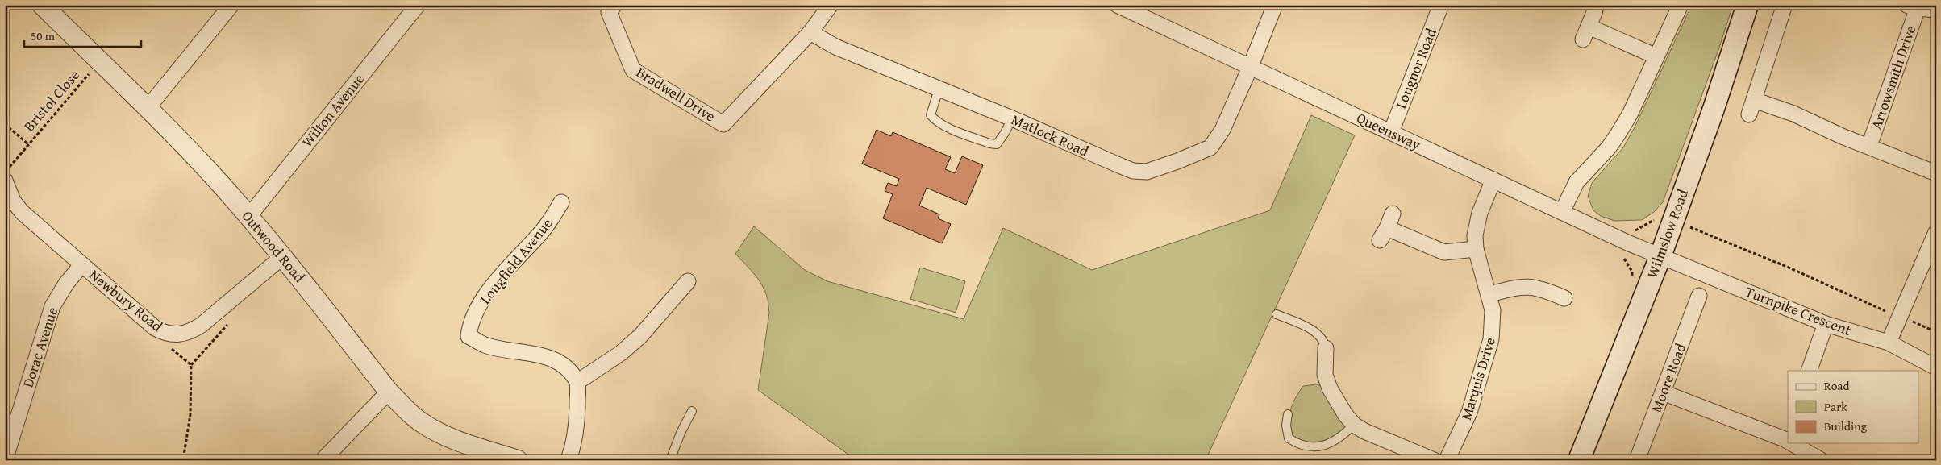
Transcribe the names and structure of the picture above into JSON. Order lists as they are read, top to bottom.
{
  "streets": {
    "main road": ["Wilmslow Road"],
    "street": [
      "Longnor Road",
      "Arrowsmith Drive",
      "Bradwell Drive",
      "Wilton Avenue",
      "Queensway",
      "Matlock Road",
      "Outwood Road",
      "Longfield Avenue",
      "Newbury Road",
      "Turnpike Crescent",
      "Dorac Avenue",
      "Moore Road",
      "Marquis Drive"
    ],
    "path": ["Bristol Close"]
  },
  "crossings": [
    ["Longnor Road", "Queensway"],
    ["Bradwell Drive", "Matlock Road"],
    ["Bristol Close", "Outwood Road"],
    ["Wilton Avenue", "Outwood Road"],
    ["Queensway", "Matlock Road"],
    ["Queensway", "Wilmslow Road"],
    ["Queensway", "Turnpike Crescent"],
    ["Queensway", "Marquis Drive"],
    ["Wilmslow Road", "Turnpike Crescent"],
    ["Outwood Road", "Newbury Road"],
    ["Newbury Road", "Dorac Avenue"]
  ],
  "legend": ["Road", "Park", "Building"],
  "scale_bar": "50 m"
}
